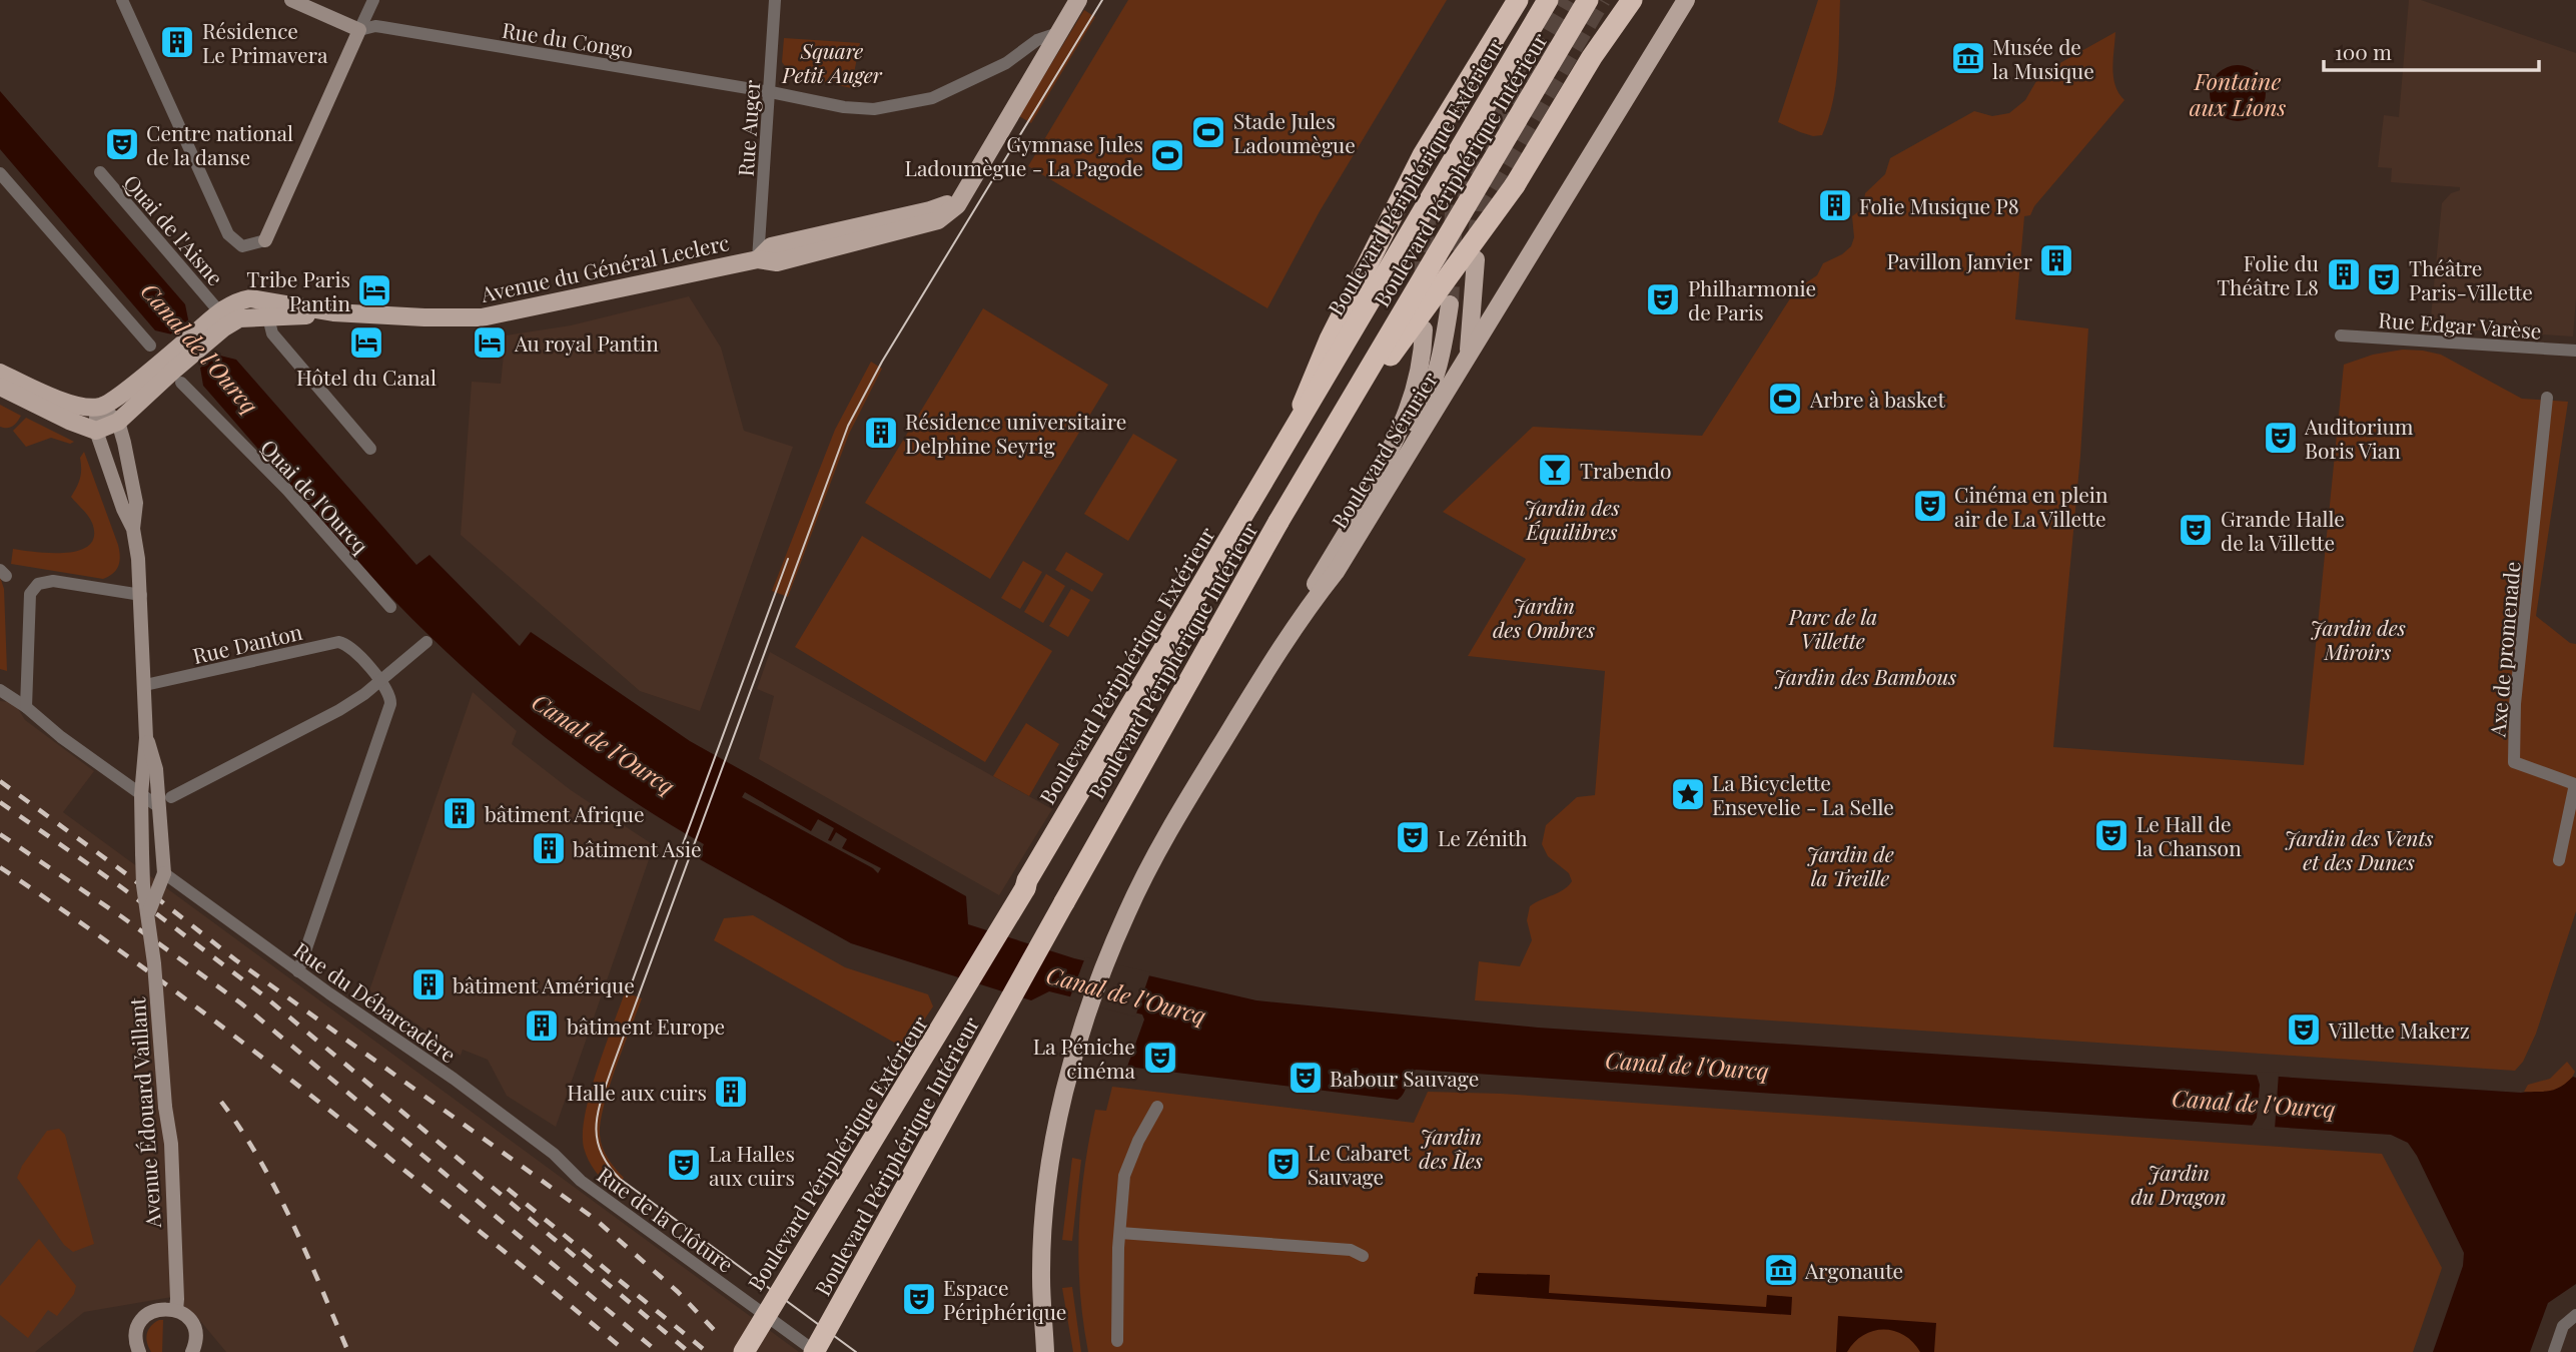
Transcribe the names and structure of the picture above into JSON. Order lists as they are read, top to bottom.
{
  "streets": {
    "highway": ["Boulevard Périphérique Intérieur", "Boulevard Périphérique Extérieur"],
    "main road": ["Avenue du Général Leclerc", "Boulevard Sérurier", "Avenue Édouard Vaillant"],
    "street": [
      "Rue du Congo",
      "Rue Auger",
      "Quai de l'Aisne",
      "Rue Edgar Varèse",
      "Quai de l'Ourcq",
      "Rue Danton",
      "Axe de promenade",
      "Rue du Débarcadère",
      "Rue de la Clôture"
    ]
  },
  "crossings": [
    ["Rue du Congo", "Rue Auger"],
    ["Rue du Congo", "Avenue du Général Leclerc"],
    ["Rue Auger", "Avenue du Général Leclerc"],
    ["Boulevard Périphérique Intérieur", "Rue de la Clôture"],
    ["Quai de l'Aisne", "Avenue du Général Leclerc"],
    ["Avenue du Général Leclerc", "Quai de l'Ourcq"],
    ["Avenue du Général Leclerc", "Avenue Édouard Vaillant"],
    ["Rue Danton", "Avenue Édouard Vaillant"],
    ["Rue du Débarcadère", "Avenue Édouard Vaillant"],
    ["Rue du Débarcadère", "Rue de la Clôture"]
  ],
  "water": ["Fontaine aux Lions", "Canal de l'Ourcq"],
  "parks": [
    "Square Petit Auger",
    "Jardin des Équilibres",
    "Jardin des Ombres",
    "Parc de la Villette",
    "Jardin des Miroirs",
    "Jardin des Bambous",
    "Jardin des Vents et des Dunes",
    "Jardin de la Treille",
    "Jardin des Îles",
    "Jardin du Dragon"
  ],
  "places": {
    "building": [
      "Résidence Le Primavera",
      "Folie Musique P8",
      "Pavillon Janvier",
      "Folie du Théâtre L8",
      "Résidence universitaire Delphine Seyrig",
      "bâtiment Afrique",
      "bâtiment Asie",
      "bâtiment Amérique",
      "bâtiment Europe",
      "Halle aux cuirs"
    ],
    "museum": ["Musée de la Musique", "Argonaute"],
    "sports": ["Stade Jules Ladoumègue", "Gymnase Jules Ladoumègue - La Pagode", "Arbre à basket"],
    "theatre": [
      "Centre national de la danse",
      "Théâtre Paris-Villette",
      "Philharmonie de Paris",
      "Auditorium Boris Vian",
      "Cinéma en plein air de La Villette",
      "Grande Halle de la Villette",
      "Le Hall de la Chanson",
      "Le Zénith",
      "Villette Makerz",
      "La Péniche cinéma",
      "Babour Sauvage",
      "Le Cabaret Sauvage",
      "La Halles aux cuirs",
      "Espace Périphérique"
    ],
    "hotel": ["Tribe Paris Pantin", "Hôtel du Canal", "Au royal Pantin"],
    "bar": ["Trabendo"],
    "place": ["La Bicyclette Ensevelie - La Selle"]
  },
  "scale_bar": "100 m"
}
